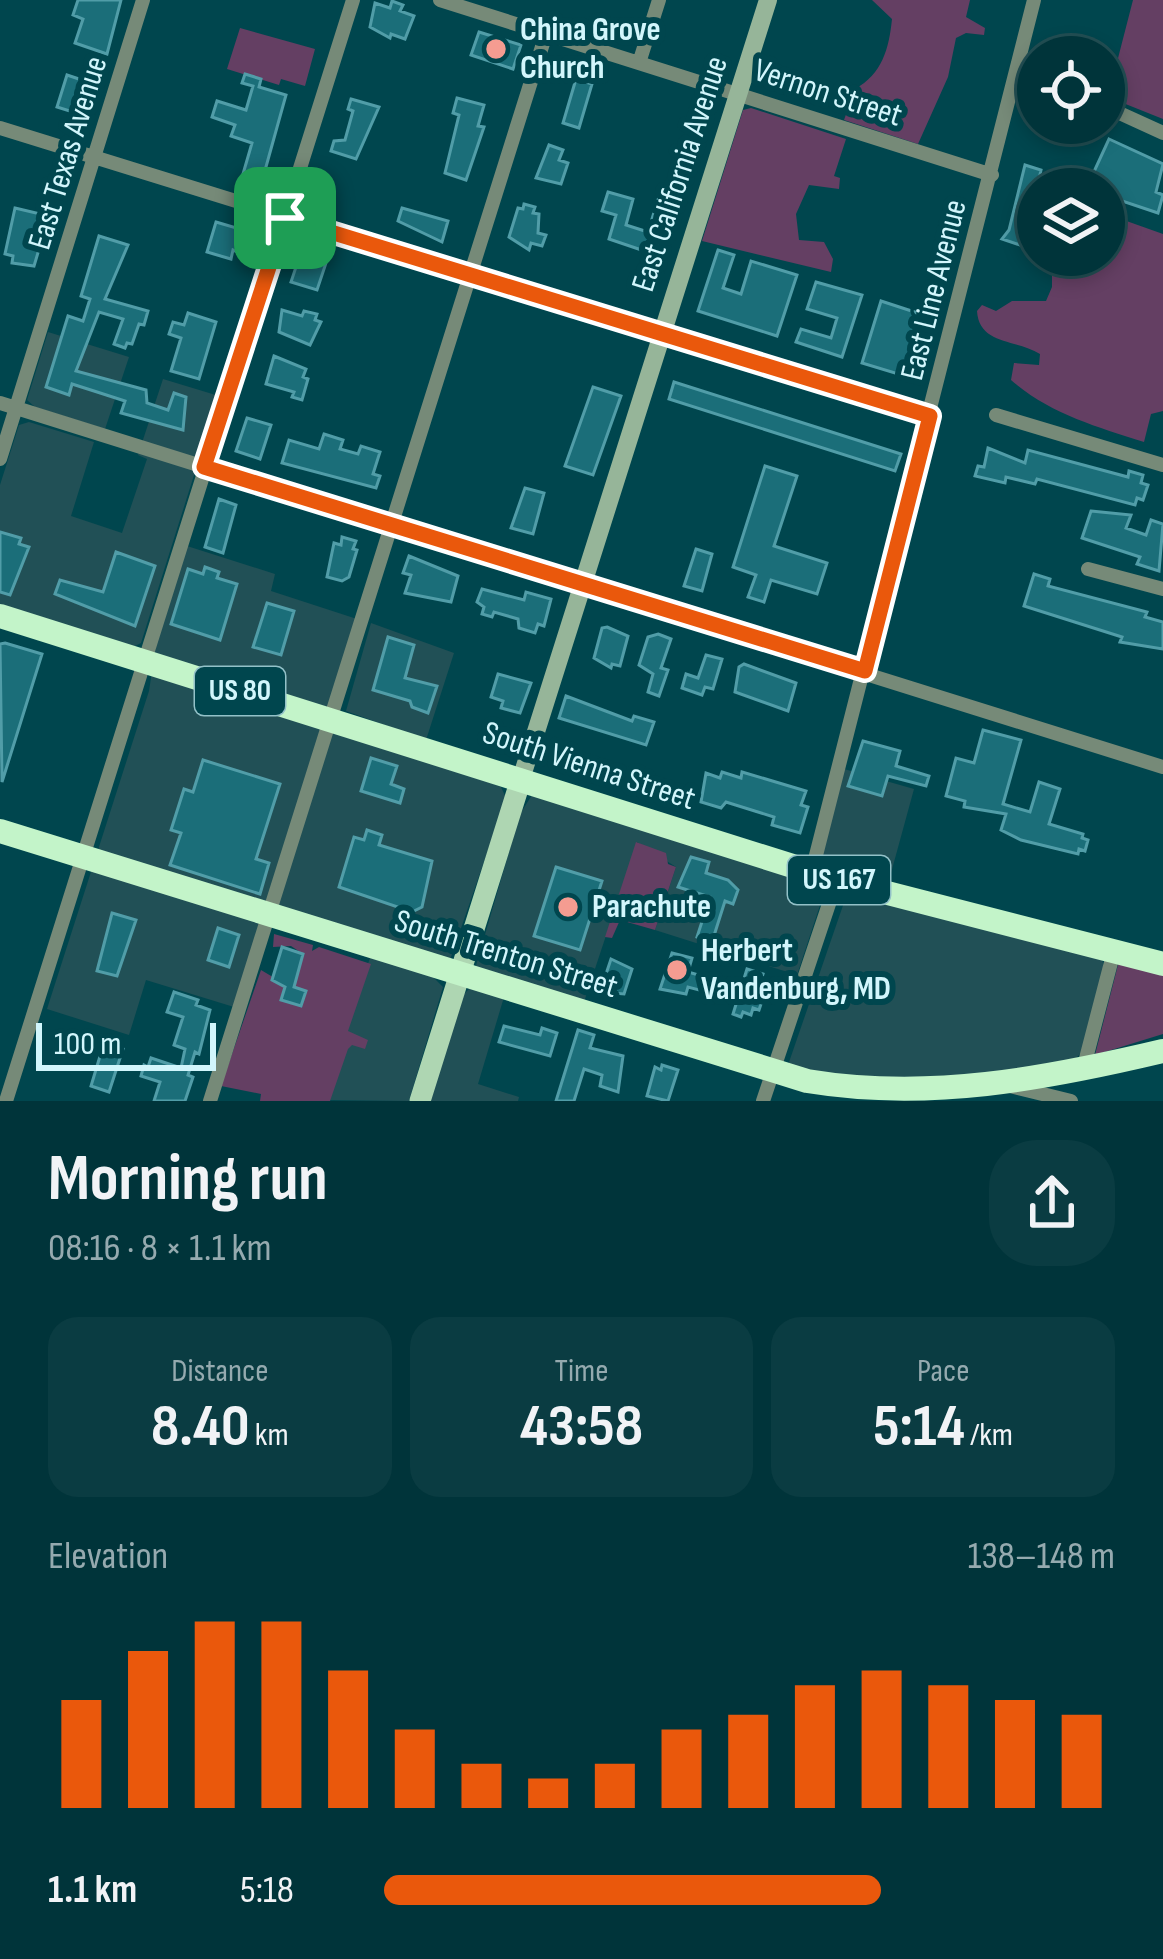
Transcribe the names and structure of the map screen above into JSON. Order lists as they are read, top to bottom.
{
  "streets": {
    "highway": [
      "US 80",
      "South Vienna Street",
      "US 167",
      "South Trenton Street"
    ],
    "main road": ["East California Avenue"],
    "street": ["Vernon Street", "East Texas Avenue", "East Line Avenue"]
  },
  "crossings": [
    ["Vernon Street", "East California Avenue"],
    ["Vernon Street", "East Line Avenue"],
    ["East California Avenue", "South Vienna Street"],
    ["East Line Avenue", "South Vienna Street"],
    ["East Line Avenue", "South Trenton Street"]
  ],
  "places": ["China Grove Church", "Parachute", "Herbert Vandenburg, MD"],
  "scale_bar": "100 m",
  "page": {
    "scale": "100 m",
    "heading": ["Morning run", "08:16 · 8 × 1.1 km"],
    "stats": [
      ["Distance", "8.40 km"],
      ["Time", "43:58"],
      ["Pace", "5:14 /km"]
    ],
    "chart": ["Elevation", "138–148 m"],
    "list": [
      {
        "name": "1.1 km",
        "note": "5:18"
      }
    ]
  }
}
